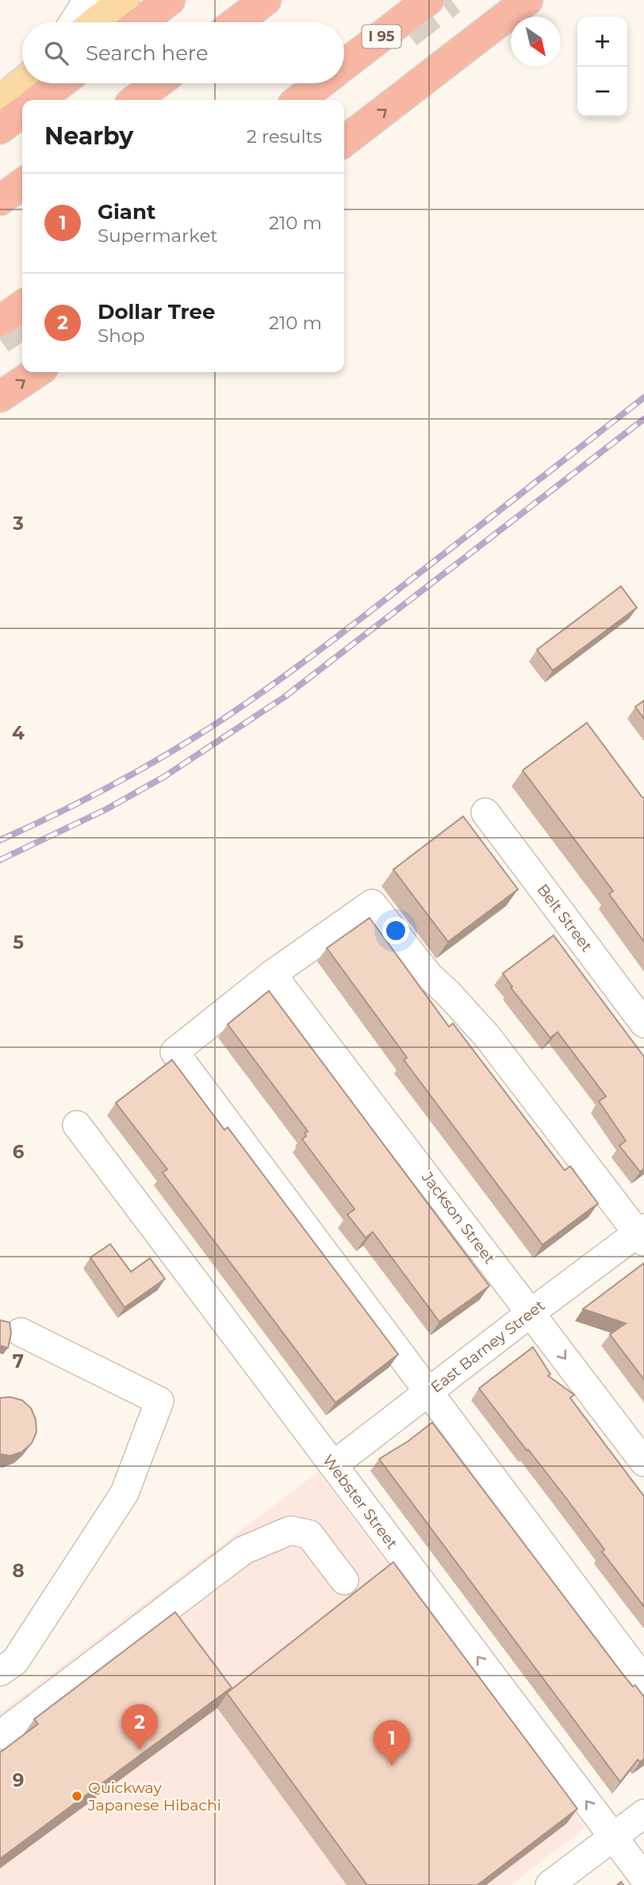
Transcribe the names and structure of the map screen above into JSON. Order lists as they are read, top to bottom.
{
  "streets": {
    "highway": ["I 95"],
    "street": [
      "Belt Street",
      "Jackson Street",
      "East Barney Street",
      "Webster Street"
    ]
  },
  "crossings": [
    ["Jackson Street", "East Barney Street"],
    ["East Barney Street", "Webster Street"]
  ],
  "places": ["Quickway Japanese Hibachi"],
  "north": "bottom right",
  "page": {
    "map_buttons": ["+", "−"],
    "search": "Search here",
    "heading": ["Nearby", "2 results"],
    "list": [
      {
        "mark": "1",
        "name": "Giant",
        "note": "Supermarket",
        "value": "210 m"
      },
      {
        "mark": "2",
        "name": "Dollar Tree",
        "note": "Shop",
        "value": "210 m"
      }
    ],
    "pins": ["2", "1"]
  },
  "grid": {
    "rows": [
      "3",
      "4",
      "5",
      "6",
      "7",
      "8",
      "9"
    ]
  }
}
